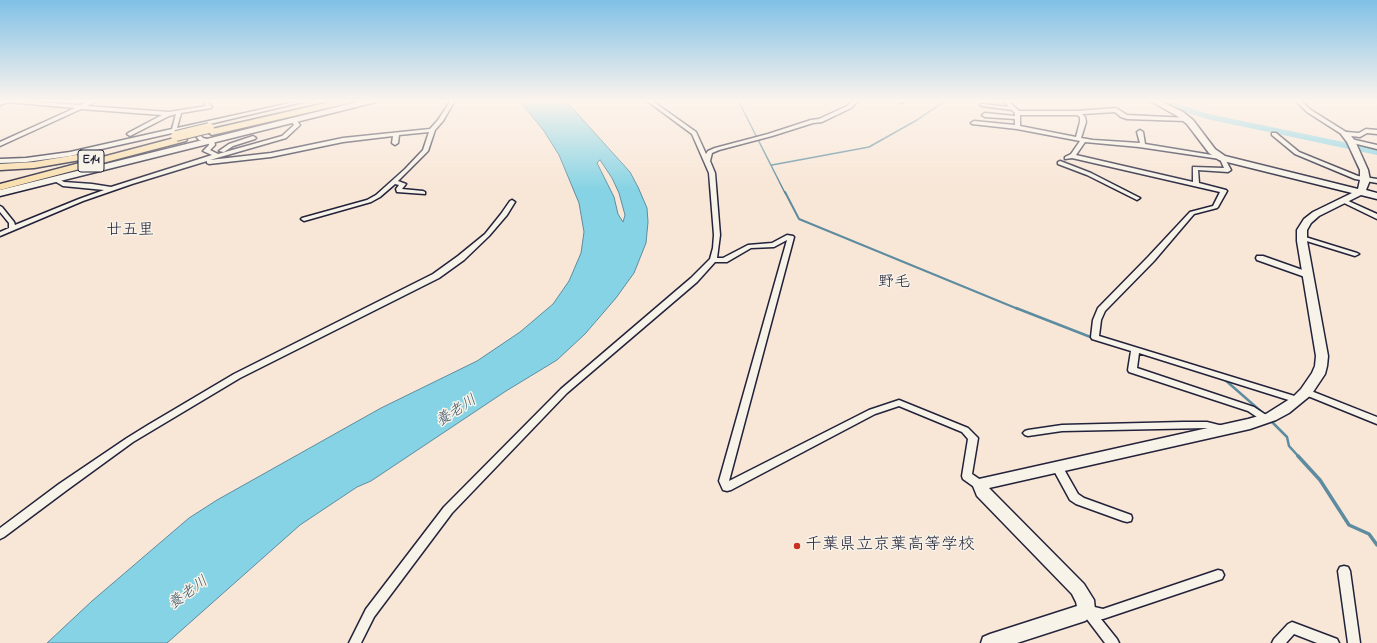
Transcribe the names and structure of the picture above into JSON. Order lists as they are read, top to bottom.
{
  "streets": {
    "highway": ["E14"]
  },
  "districts": ["廿五里", "野毛"],
  "water": ["養老川"],
  "places": ["千葉県立京葉高等学校"]
}
